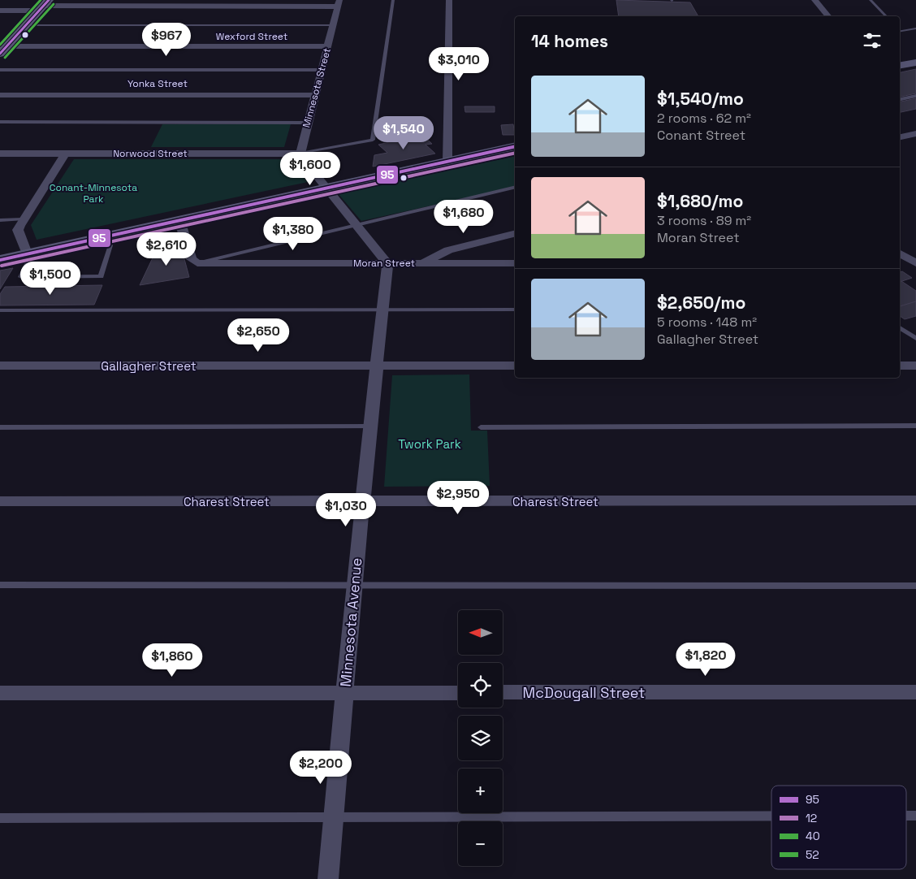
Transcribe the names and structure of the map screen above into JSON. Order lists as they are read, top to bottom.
{
  "streets": {
    "street": [
      "Wexford Street",
      "Yonka Street",
      "Minnesota Street",
      "Norwood Street",
      "Moran Street",
      "Gallagher Street",
      "Charest Street",
      "Minnesota Avenue",
      "McDougall Street"
    ]
  },
  "crossings": [
    ["Wexford Street", "Minnesota Street"],
    ["Yonka Street", "Minnesota Street"],
    ["Minnesota Street", "Norwood Street"],
    ["Gallagher Street", "Minnesota Avenue"],
    ["Charest Street", "Minnesota Avenue"]
  ],
  "parks": ["Conant-Minnesota Park", "Twork Park"],
  "lines": [
    "transit line 95",
    "transit line 52",
    "transit line 40",
    "transit line 12"
  ],
  "legend": [
    "95",
    "12",
    "40",
    "52"
  ],
  "north": "left",
  "page": {
    "heading": "14 homes",
    "price": [
      "$967",
      "$3,010",
      "$1,540",
      "$1,600",
      "$1,680",
      "$1,380",
      "$2,610",
      "$1,500",
      "$2,650",
      "$2,950",
      "$1,030",
      "$1,820",
      "$1,860",
      "$2,200"
    ],
    "list": [
      {
        "name": "$1,540/mo",
        "note": "2 rooms · 62 m² · Conant Street"
      },
      {
        "name": "$1,680/mo",
        "note": "3 rooms · 89 m² · Moran Street"
      },
      {
        "name": "$2,650/mo",
        "note": "5 rooms · 148 m² · Gallagher Street"
      }
    ],
    "map_buttons": ["+", "−"]
  }
}
